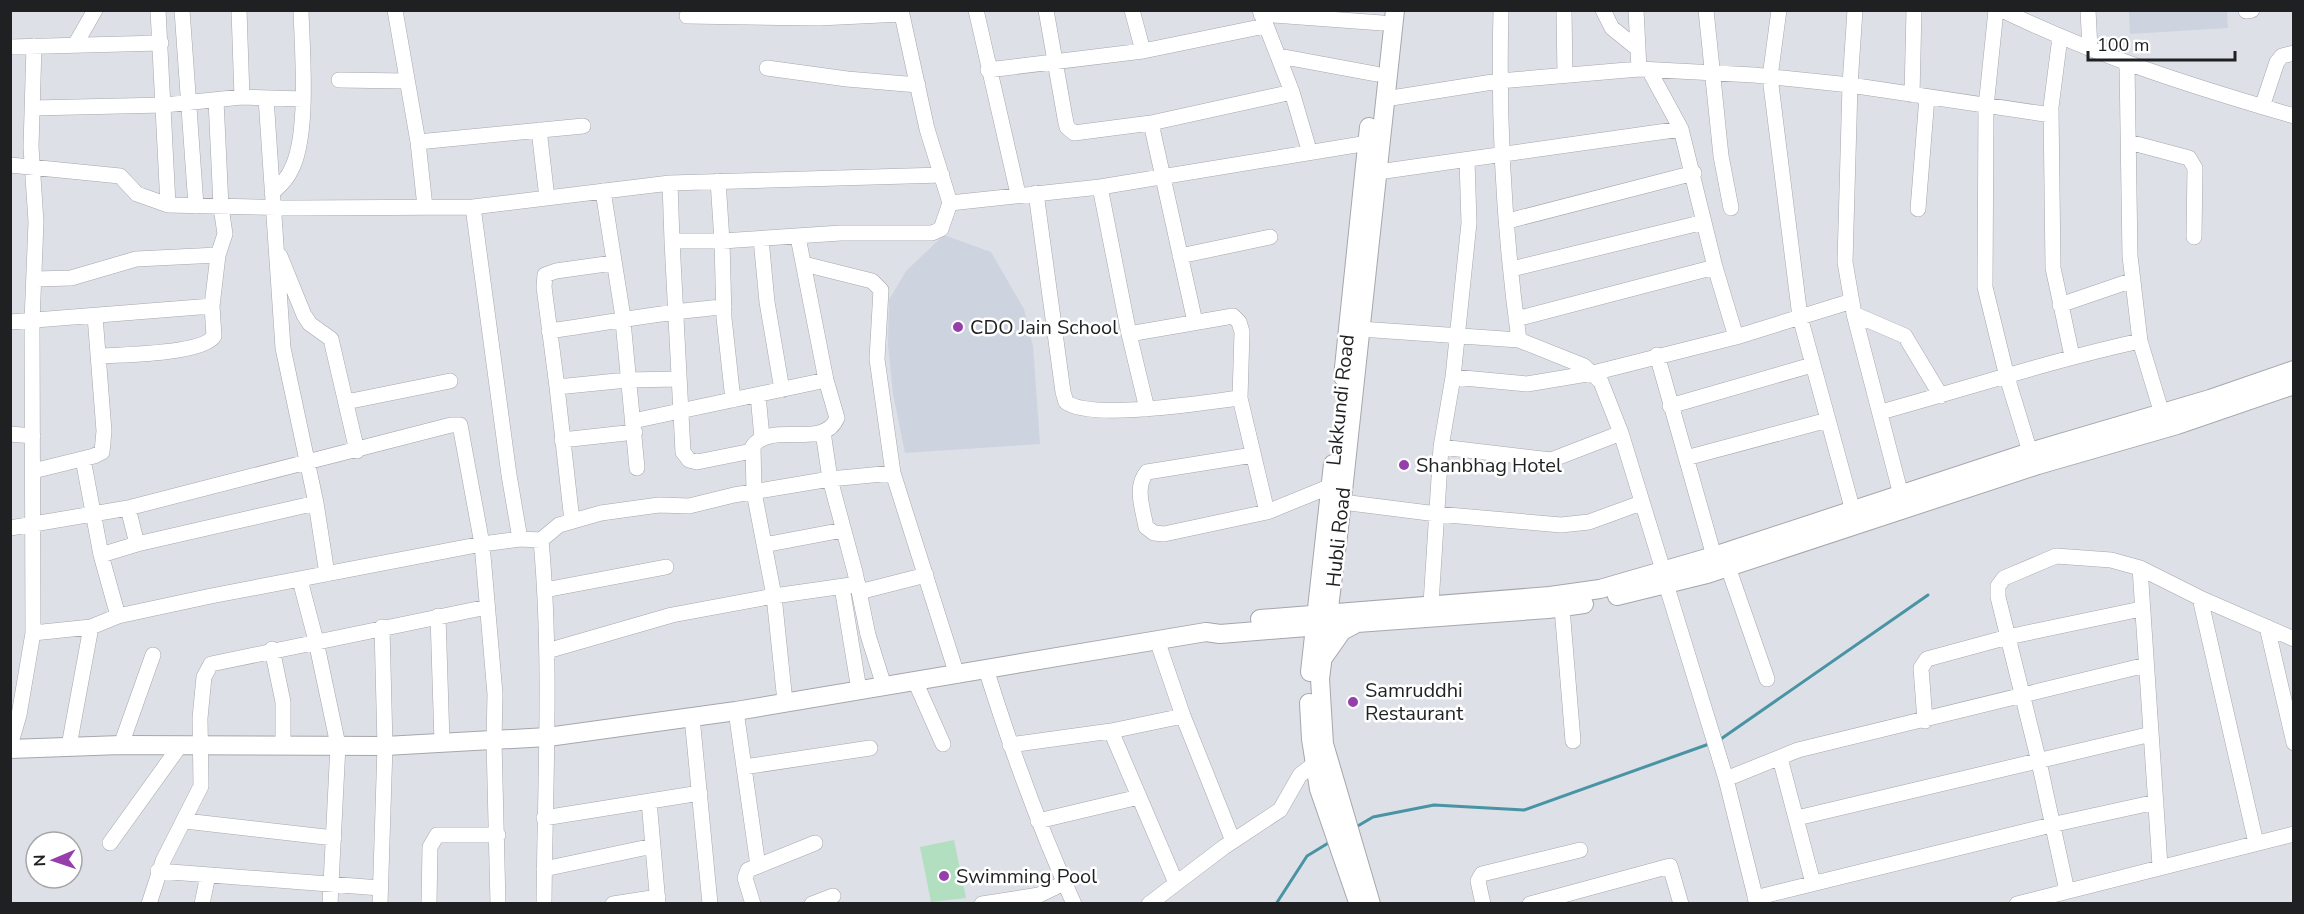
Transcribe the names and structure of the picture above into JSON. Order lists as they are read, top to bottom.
{
  "streets": {
    "main road": ["Lakkundi Road", "Hubli Road"]
  },
  "crossings": [
    ["Lakkundi Road", "Hubli Road"]
  ],
  "places": [
    "CDO Jain School",
    "Shanbhag Hotel",
    "Samruddhi Restaurant",
    "Swimming Pool"
  ],
  "scale_bar": "100 m",
  "north": "left"
}
